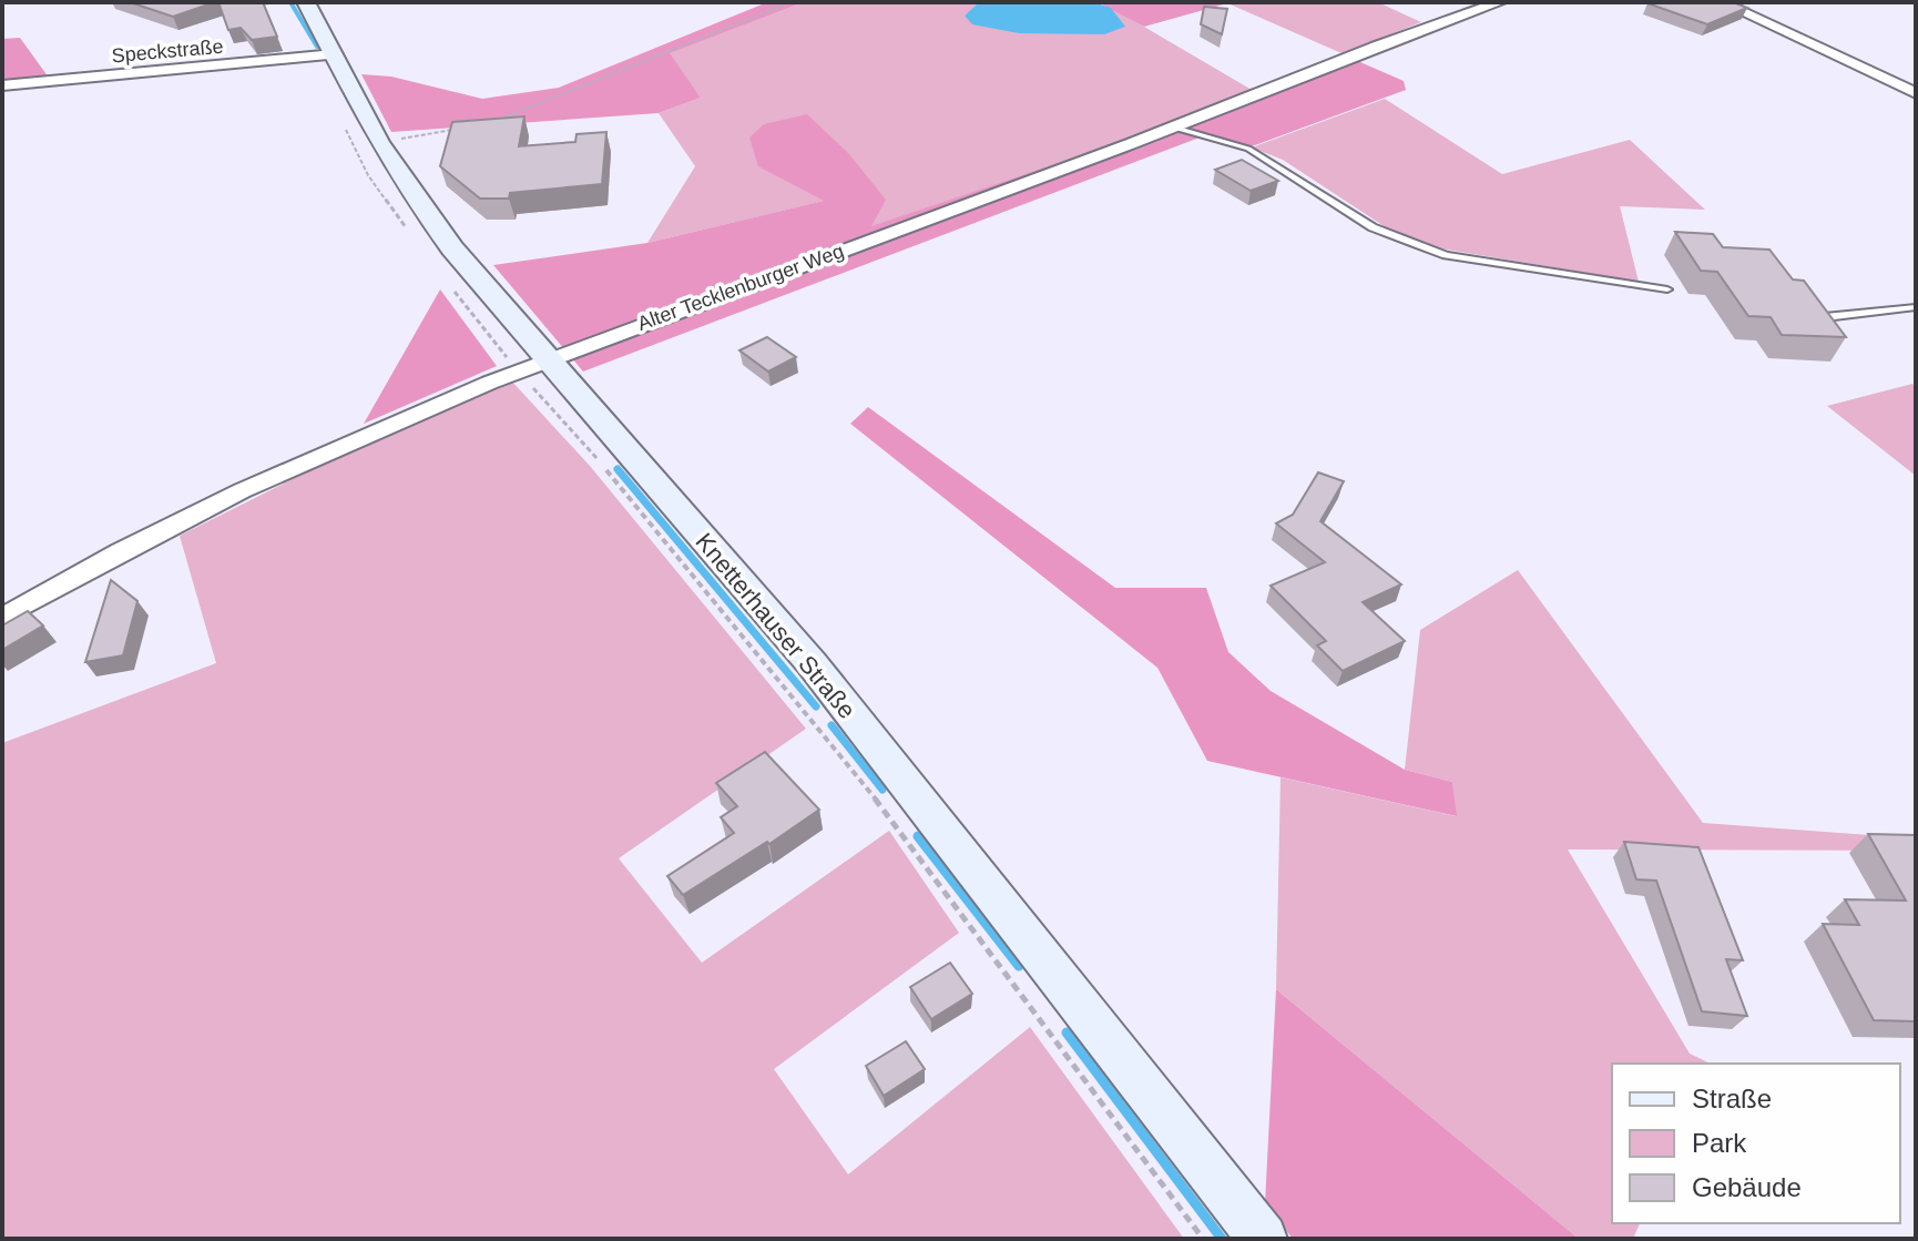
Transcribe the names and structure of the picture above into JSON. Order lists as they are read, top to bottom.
{
  "streets": {
    "street": ["Speckstraße", "Alter Tecklenburger Weg", "Knetterhauser Straße"]
  },
  "crossings": [
    ["Speckstraße", "Knetterhauser Straße"],
    ["Alter Tecklenburger Weg", "Knetterhauser Straße"]
  ],
  "legend": ["Straße", "Park", "Gebäude"]
}
